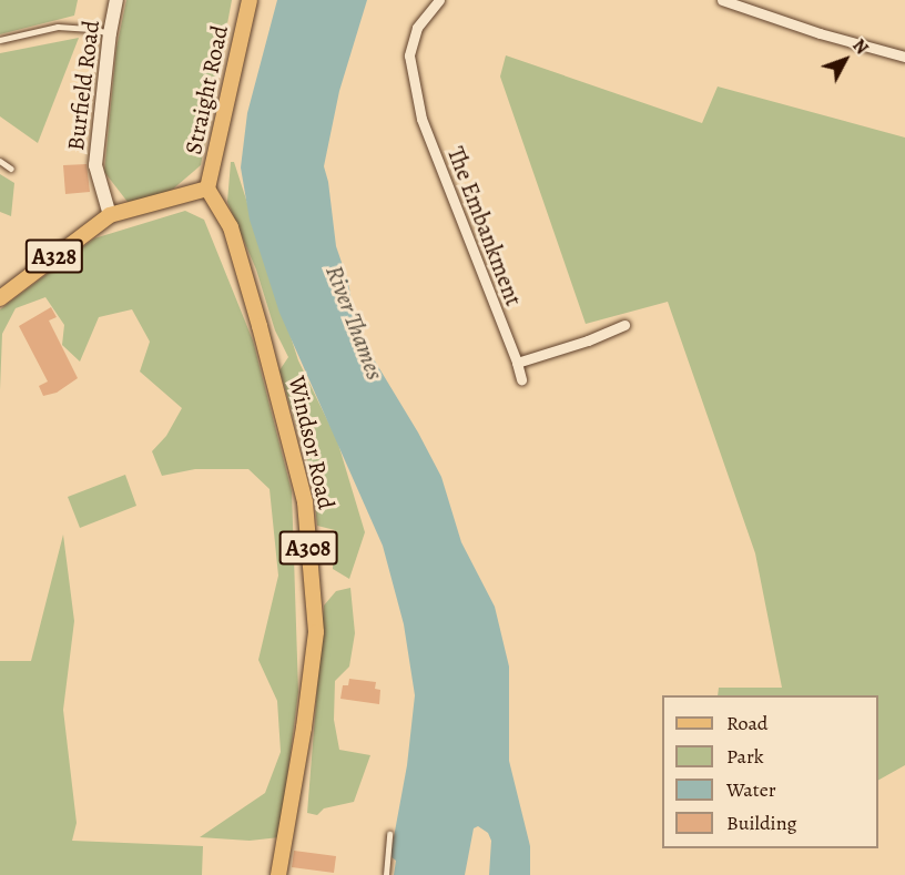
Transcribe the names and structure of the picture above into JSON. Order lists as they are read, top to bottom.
{
  "streets": {
    "main road": [
      "Burfield Road",
      "Straight Road",
      "A328",
      "Windsor Road",
      "A308"
    ],
    "street": ["The Embankment"]
  },
  "crossings": [
    ["Burfield Road", "A328"],
    ["Straight Road", "A328"],
    ["Straight Road", "Windsor Road"],
    ["A328", "Windsor Road"]
  ],
  "water": ["River Thames"],
  "legend": [
    "Road",
    "Park",
    "Water",
    "Building"
  ],
  "north": "top right"
}
